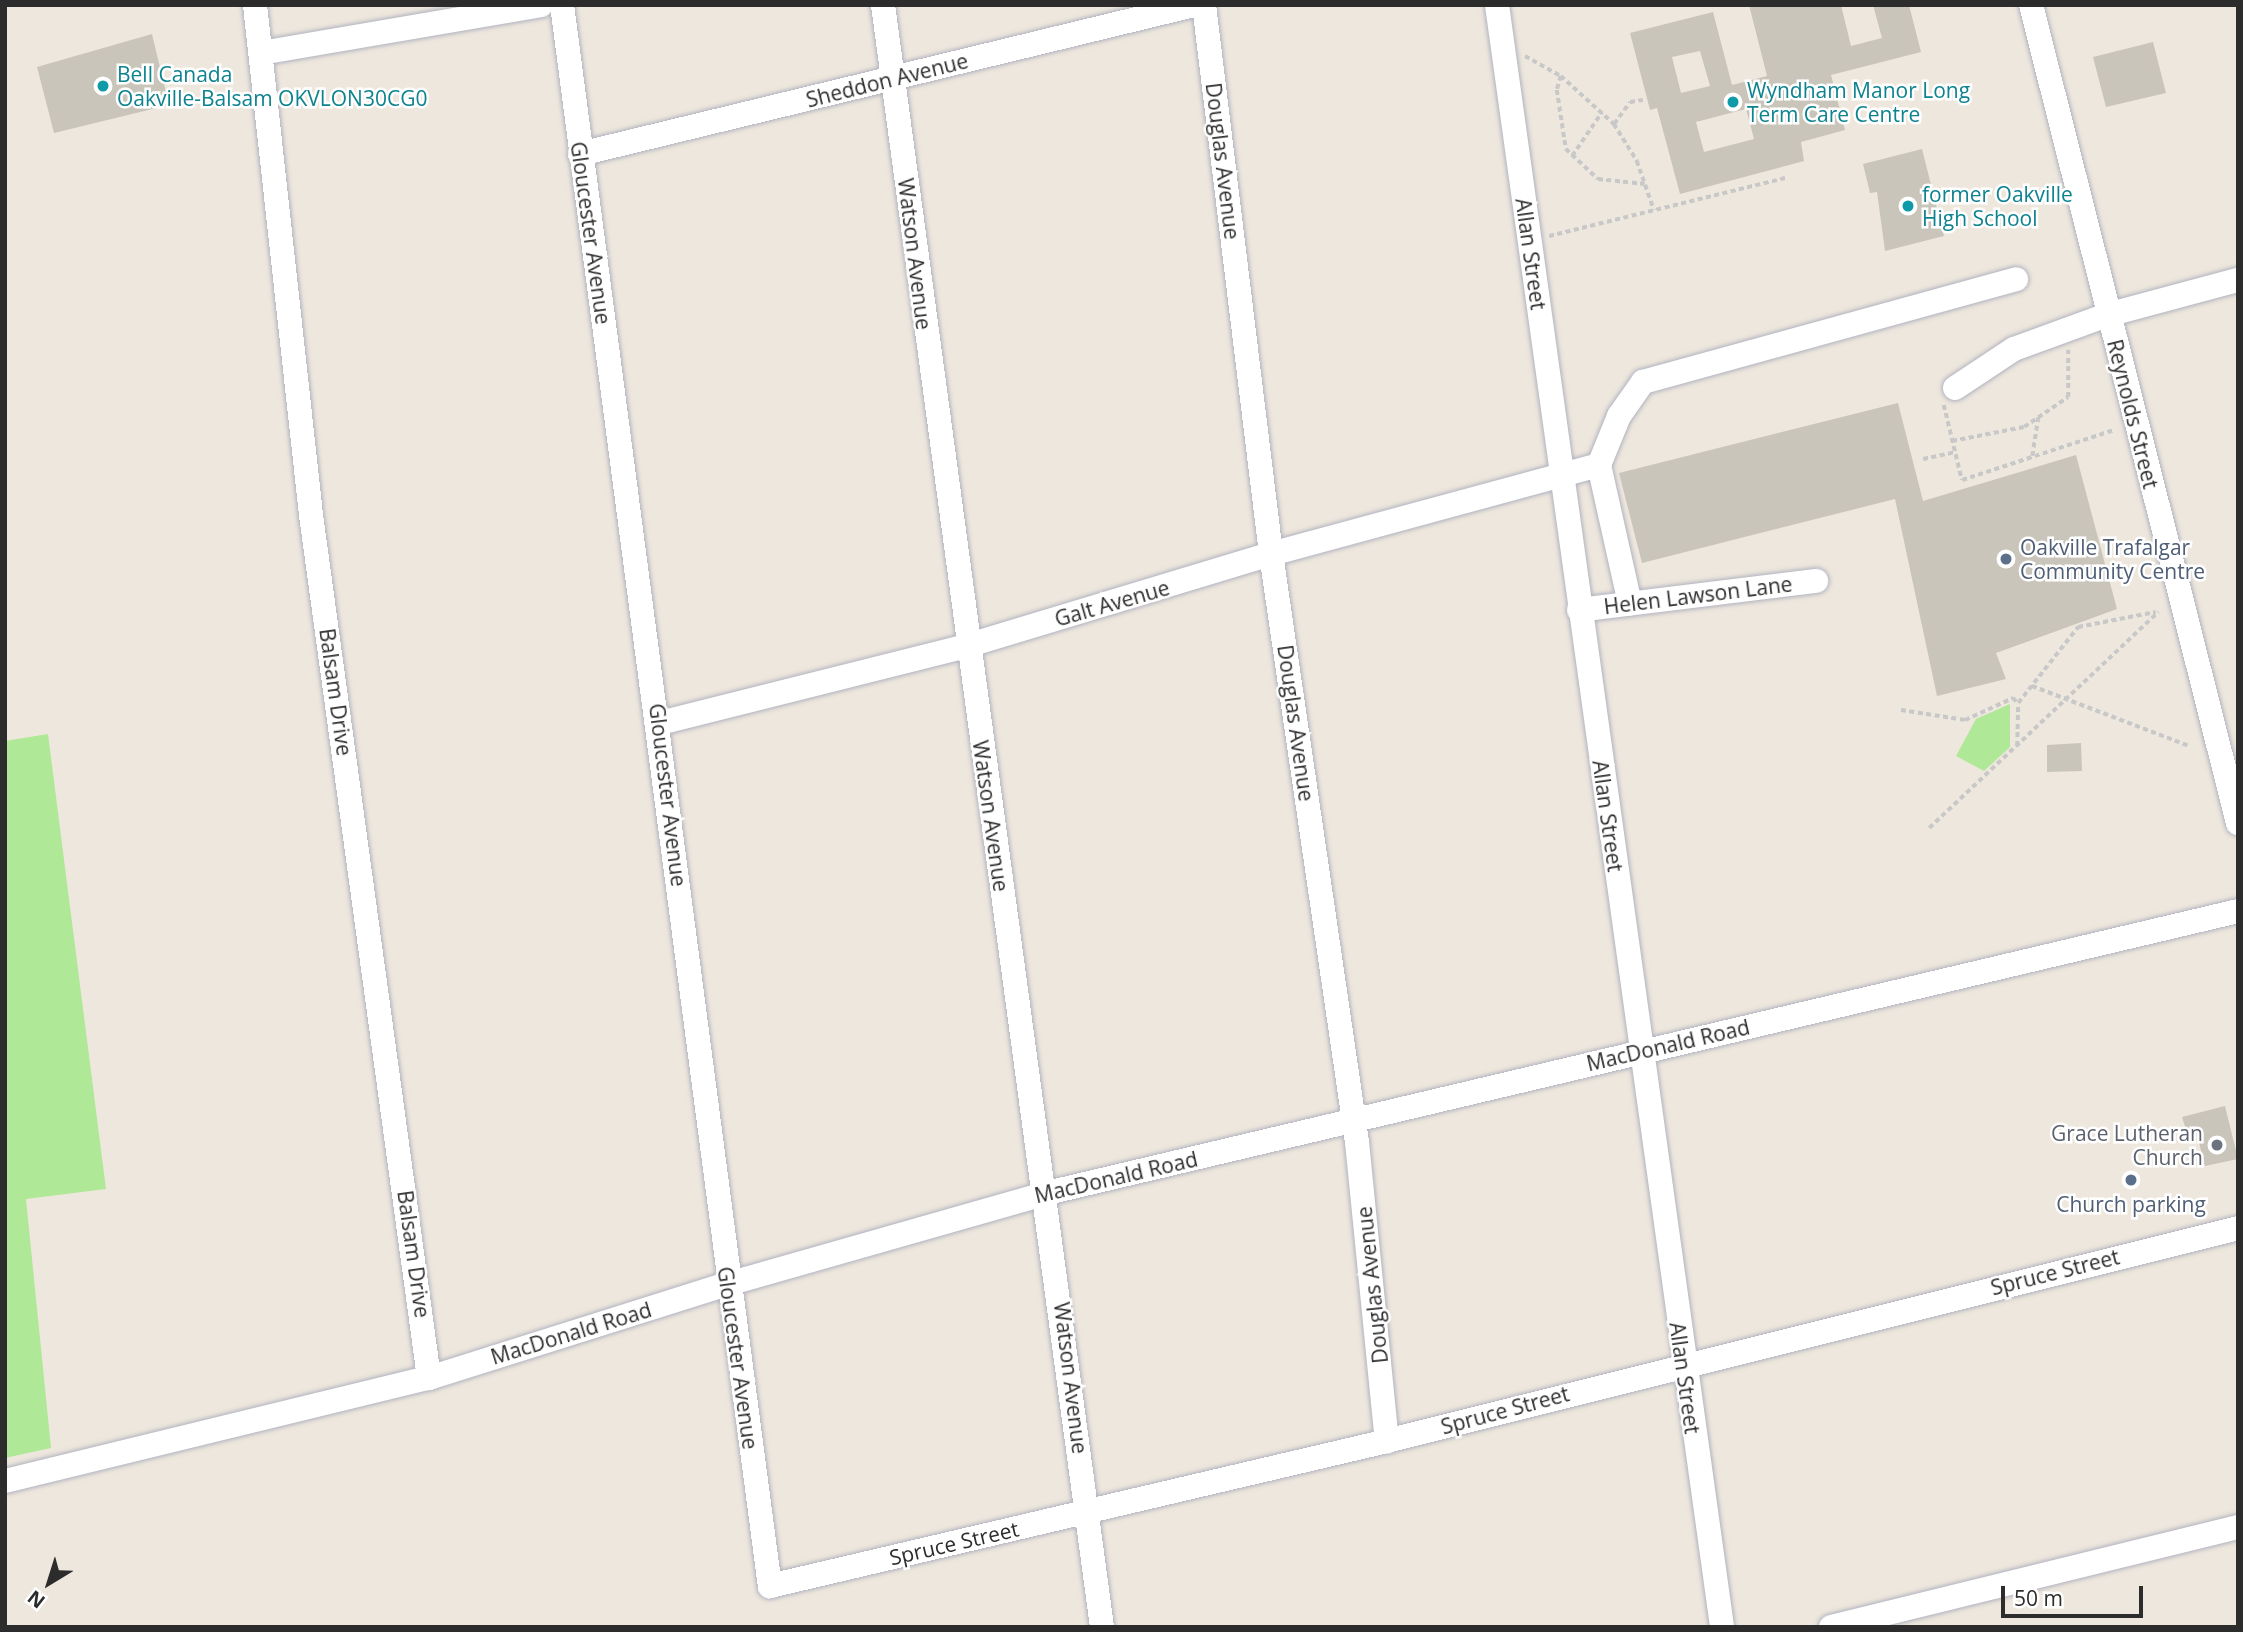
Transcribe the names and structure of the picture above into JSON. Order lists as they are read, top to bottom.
{
  "streets": {
    "street": [
      "Sheddon Avenue",
      "Douglas Avenue",
      "Gloucester Avenue",
      "Watson Avenue",
      "Allan Street",
      "Reynolds Street",
      "Helen Lawson Lane",
      "Galt Avenue",
      "Balsam Drive",
      "MacDonald Road",
      "Spruce Street"
    ]
  },
  "crossings": [
    ["Sheddon Avenue", "Gloucester Avenue"],
    ["Sheddon Avenue", "Watson Avenue"],
    ["Douglas Avenue", "Galt Avenue"],
    ["Douglas Avenue", "MacDonald Road"],
    ["Douglas Avenue", "Spruce Street"],
    ["Gloucester Avenue", "Galt Avenue"],
    ["Gloucester Avenue", "MacDonald Road"],
    ["Gloucester Avenue", "Spruce Street"],
    ["Watson Avenue", "Galt Avenue"],
    ["Watson Avenue", "MacDonald Road"],
    ["Watson Avenue", "Spruce Street"],
    ["Allan Street", "Helen Lawson Lane"],
    ["Allan Street", "Galt Avenue"],
    ["Allan Street", "MacDonald Road"],
    ["Allan Street", "Spruce Street"],
    ["Balsam Drive", "MacDonald Road"]
  ],
  "places": [
    "Bell Canada Oakville-Balsam OKVLON30CG0",
    "Wyndham Manor Long Term Care Centre",
    "former Oakville High School",
    "Oakville Trafalgar Community Centre",
    "Grace Lutheran Church",
    "Church parking"
  ],
  "scale_bar": "50 m",
  "north": "bottom left"
}
